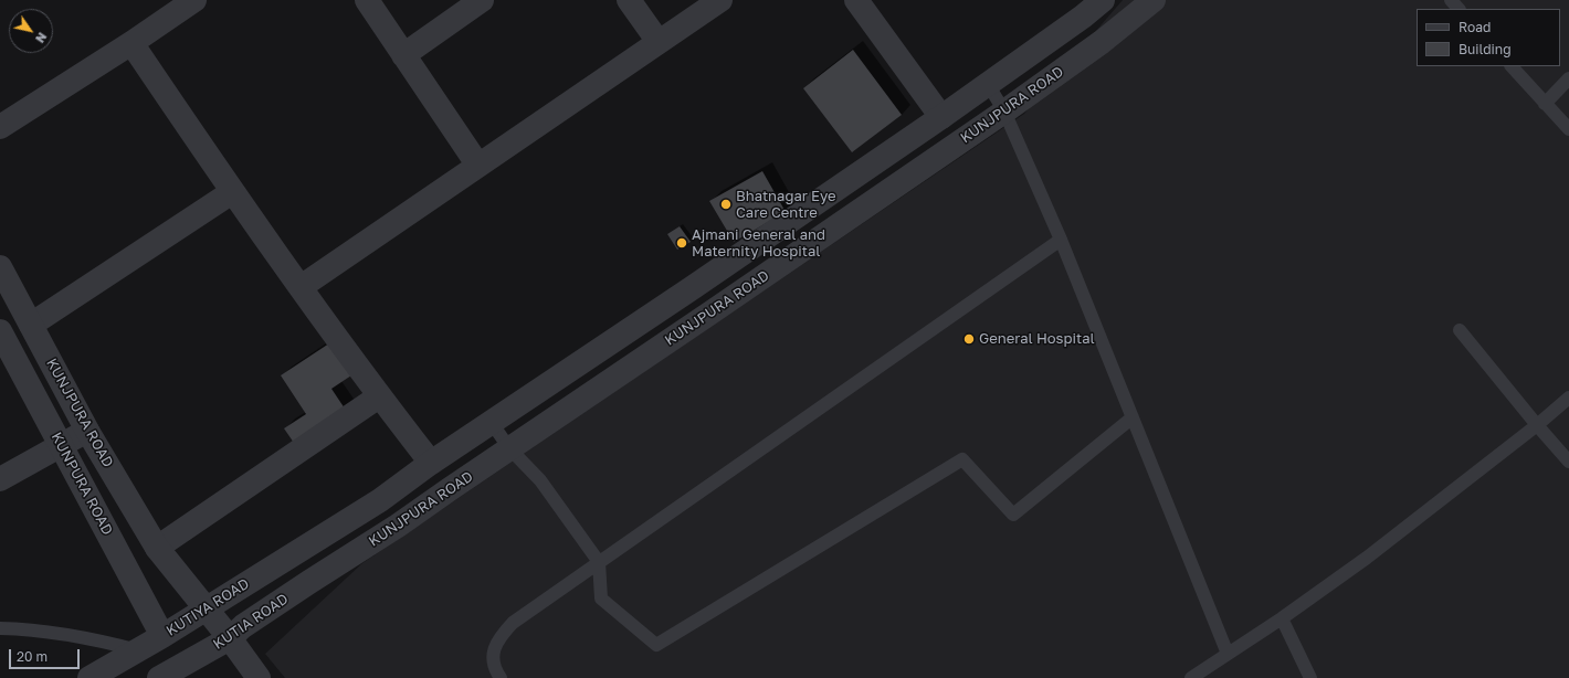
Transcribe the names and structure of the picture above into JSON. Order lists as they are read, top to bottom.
{
  "streets": {
    "street": [
      "KUNJPURA ROAD",
      "KUNPURA ROAD",
      "KUTIYA ROAD",
      "KUTIA ROAD"
    ]
  },
  "crossings": [
    ["KUNJPURA ROAD", "KUTIYA ROAD"],
    ["KUNJPURA ROAD", "KUTIA ROAD"],
    ["KUNPURA ROAD", "KUTIYA ROAD"]
  ],
  "places": ["Bhatnagar Eye Care Centre", "Ajmani General and Maternity Hospital", "General Hospital"],
  "legend": ["Road", "Building"],
  "scale_bar": "20 m",
  "north": "bottom right"
}
